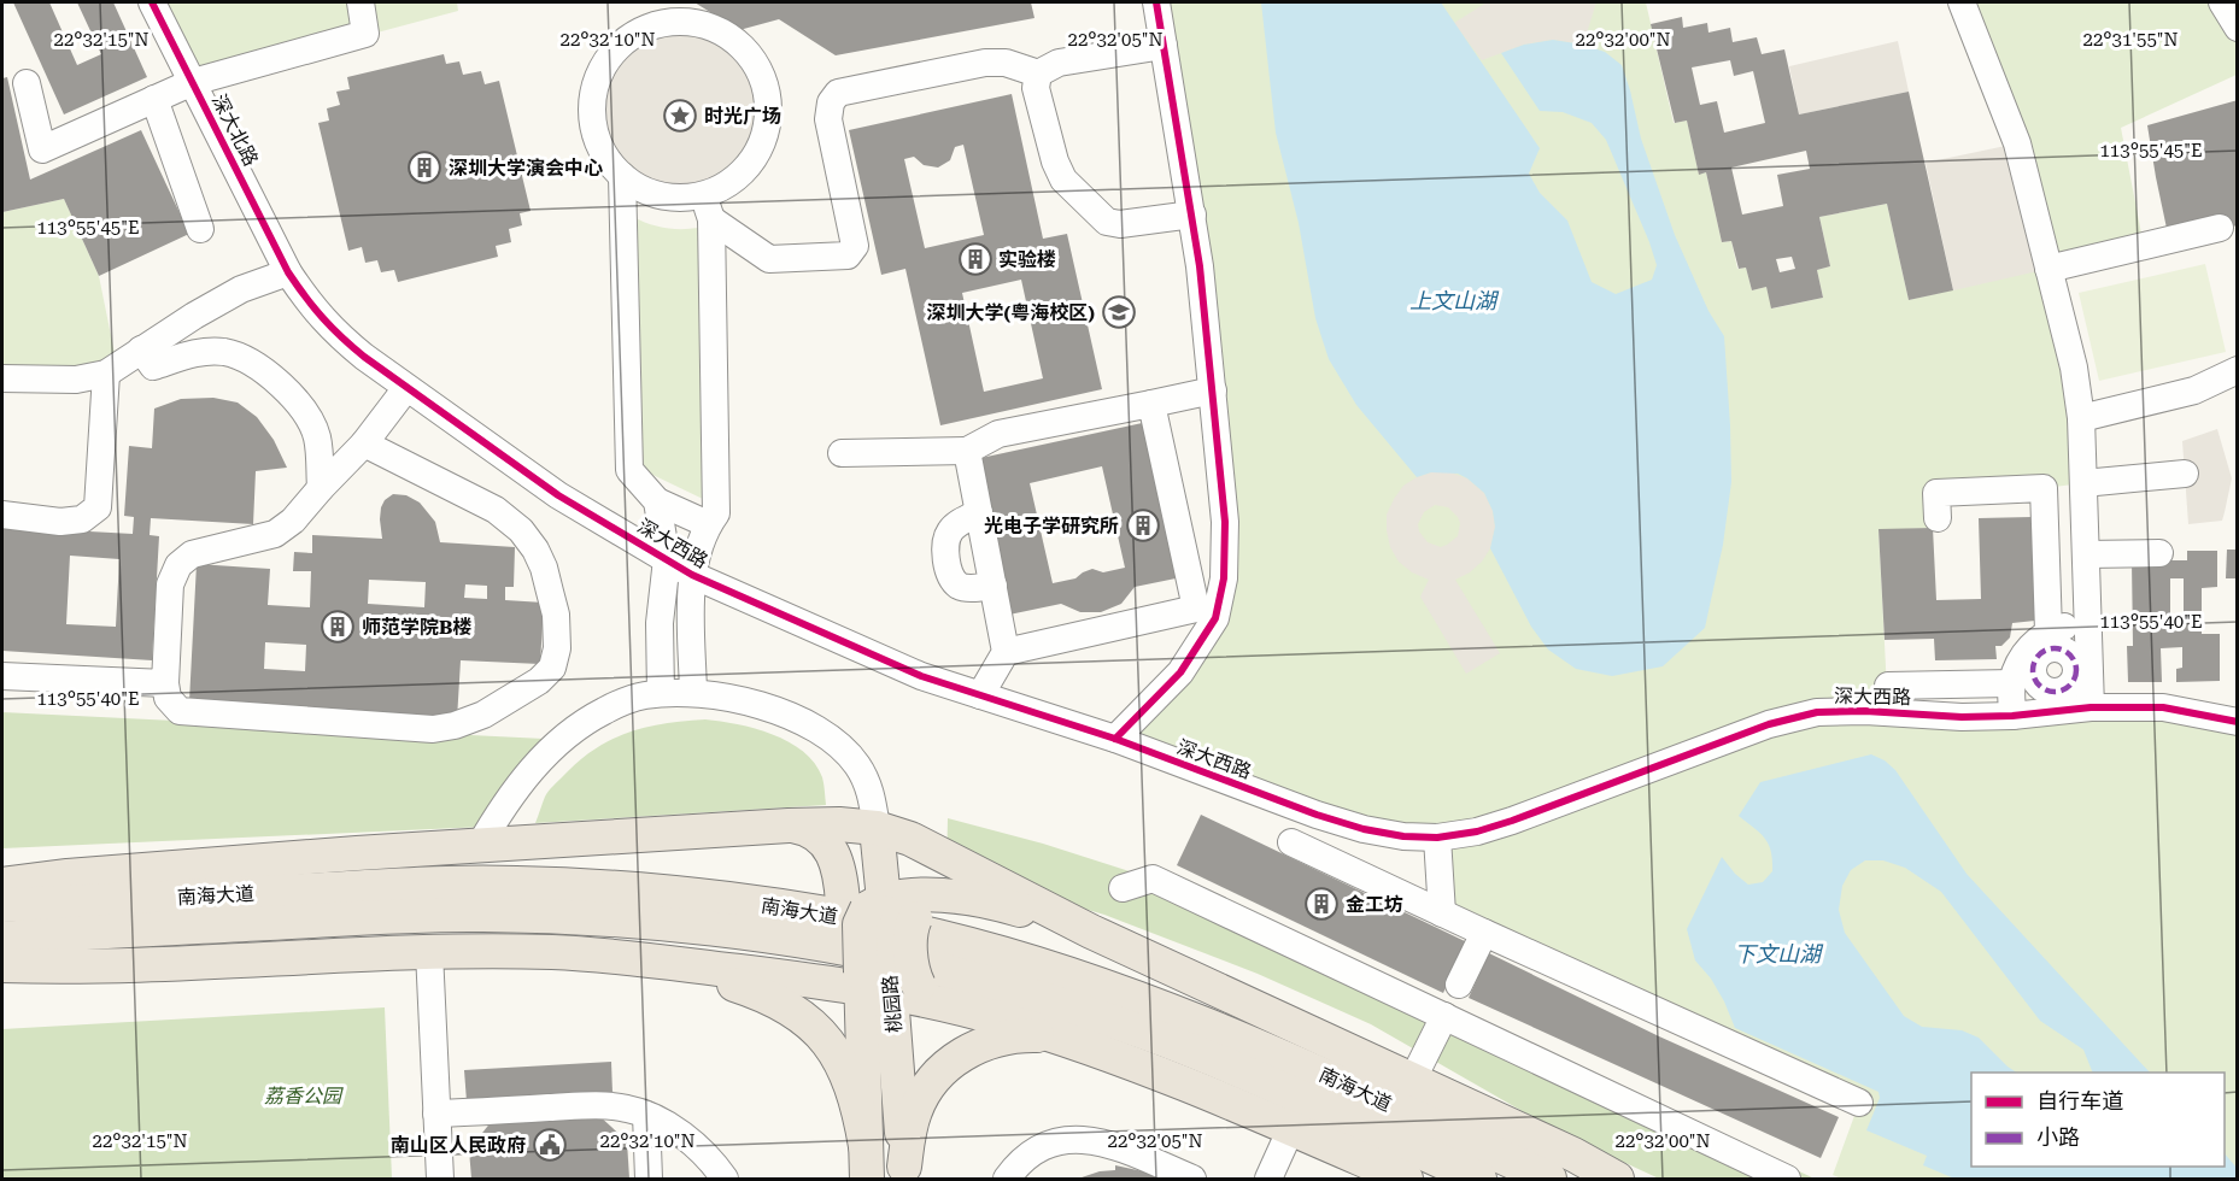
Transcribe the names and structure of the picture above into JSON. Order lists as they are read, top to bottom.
{
  "streets": {
    "main road": ["南海大道", "桃园路"],
    "street": ["深大北路", "深大西路"]
  },
  "crossings": [
    ["深大北路", "深大西路"]
  ],
  "water": ["上文山湖", "下文山湖"],
  "parks": ["荔香公园"],
  "places": {
    "place": ["时光广场"],
    "building": [
      "深圳大学演会中心",
      "实验楼",
      "光电子学研究所",
      "师范学院B楼",
      "金工坊"
    ],
    "school or university": ["深圳大学(粤海校区)"],
    "public building": ["南山区人民政府"]
  },
  "legend": ["自行车道", "小路"],
  "coordinates": [
    "22°32'15\"N",
    "22°32'10\"N",
    "22°32'05\"N",
    "22°32'00\"N",
    "22°31'55\"N",
    "113°55'45\"E",
    "113°55'40\"E"
  ]
}
